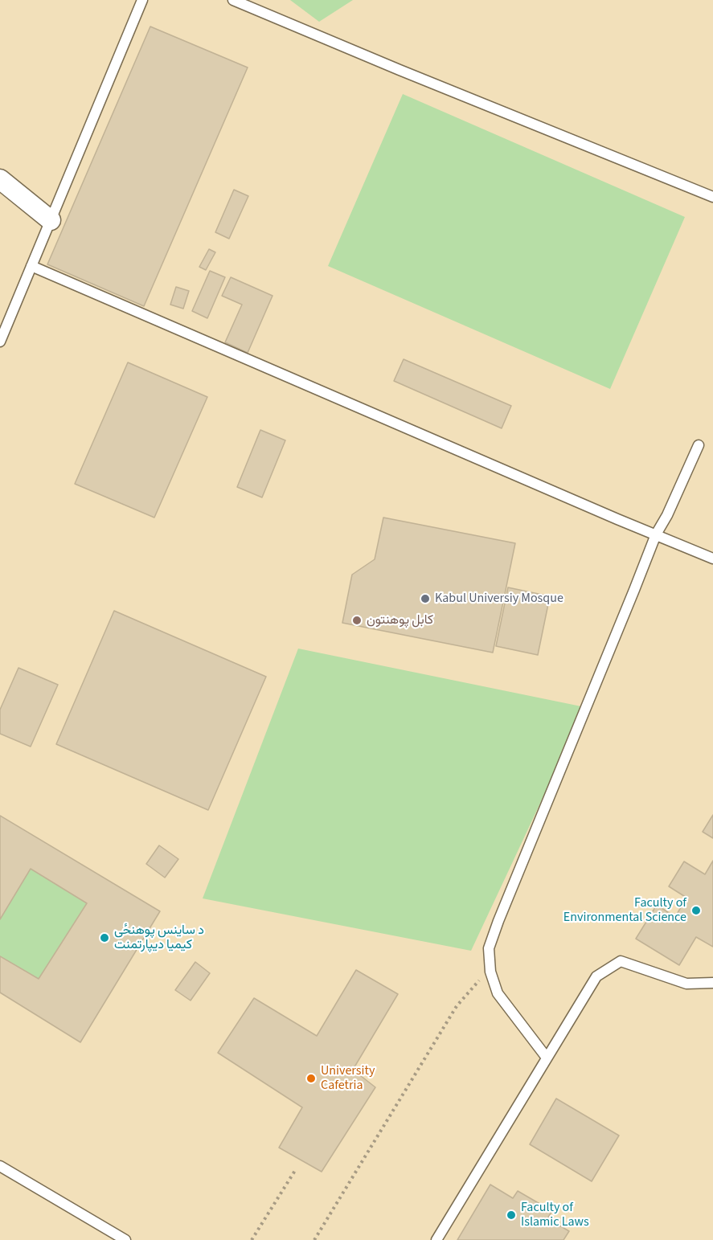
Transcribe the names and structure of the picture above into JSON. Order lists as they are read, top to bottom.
{
  "places": [
    "Kabul Universiy Mosque",
    "کابل پوهنتون",
    "Faculty of Environmental Science",
    "د ساینس پوهنحٔی کیمیا دیپارتمنت",
    "University Cafetria",
    "Faculty of Islamic Laws"
  ]
}
